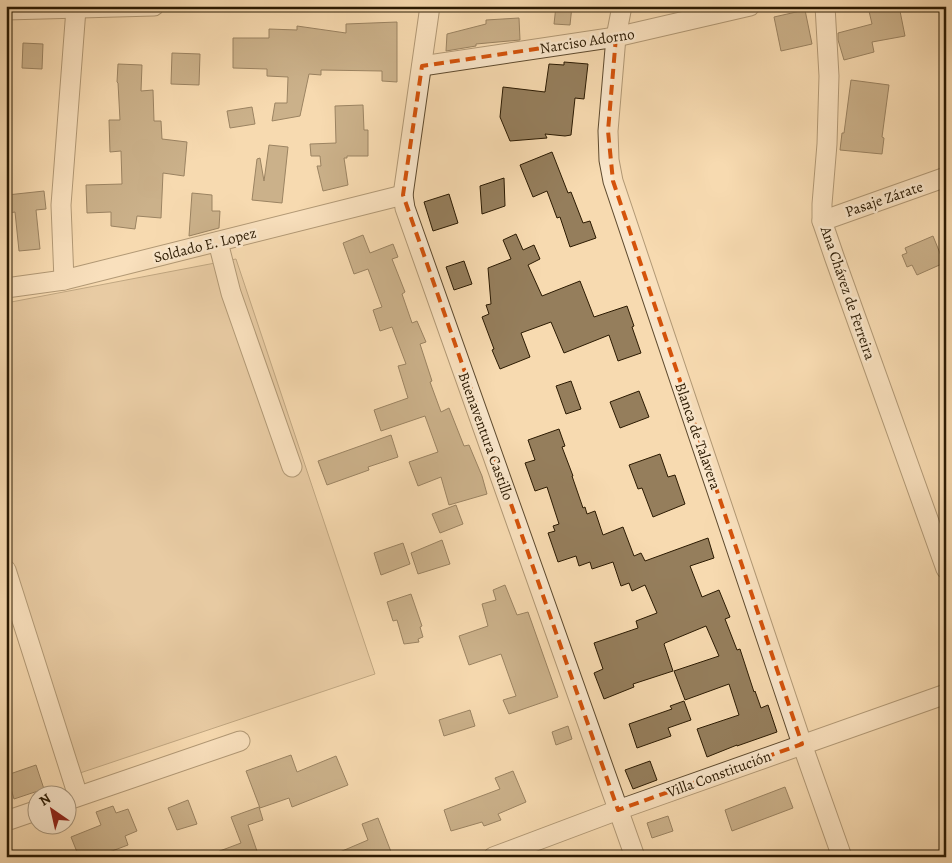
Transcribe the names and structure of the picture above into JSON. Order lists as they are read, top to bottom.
{
  "streets": {
    "street": [
      "Narciso Adorno",
      "Pasaje Zárate",
      "Soldado E. Lopez",
      "Ana Chávez de Ferreira",
      "Buenaventura Castillo",
      "Blanca de Talavera",
      "Villa Constitución"
    ]
  },
  "crossings": [
    ["Narciso Adorno", "Buenaventura Castillo"],
    ["Narciso Adorno", "Blanca de Talavera"],
    ["Pasaje Zárate", "Ana Chávez de Ferreira"],
    ["Soldado E. Lopez", "Buenaventura Castillo"],
    ["Buenaventura Castillo", "Villa Constitución"],
    ["Blanca de Talavera", "Villa Constitución"]
  ],
  "north": "top left"
}
